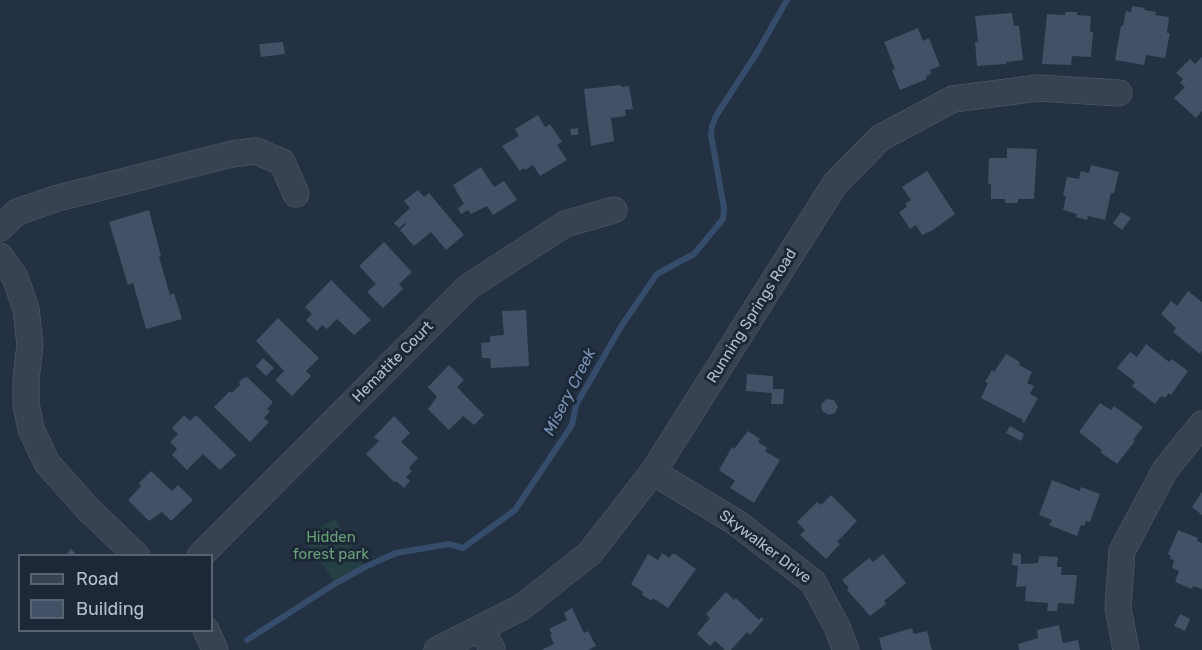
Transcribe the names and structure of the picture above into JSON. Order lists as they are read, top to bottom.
{
  "streets": {
    "street": ["Running Springs Road", "Hematite Court", "Skywalker Drive"]
  },
  "crossings": [
    ["Running Springs Road", "Skywalker Drive"]
  ],
  "water": ["Misery Creek"],
  "parks": ["Hidden forest park"],
  "legend": ["Road", "Building"]
}
